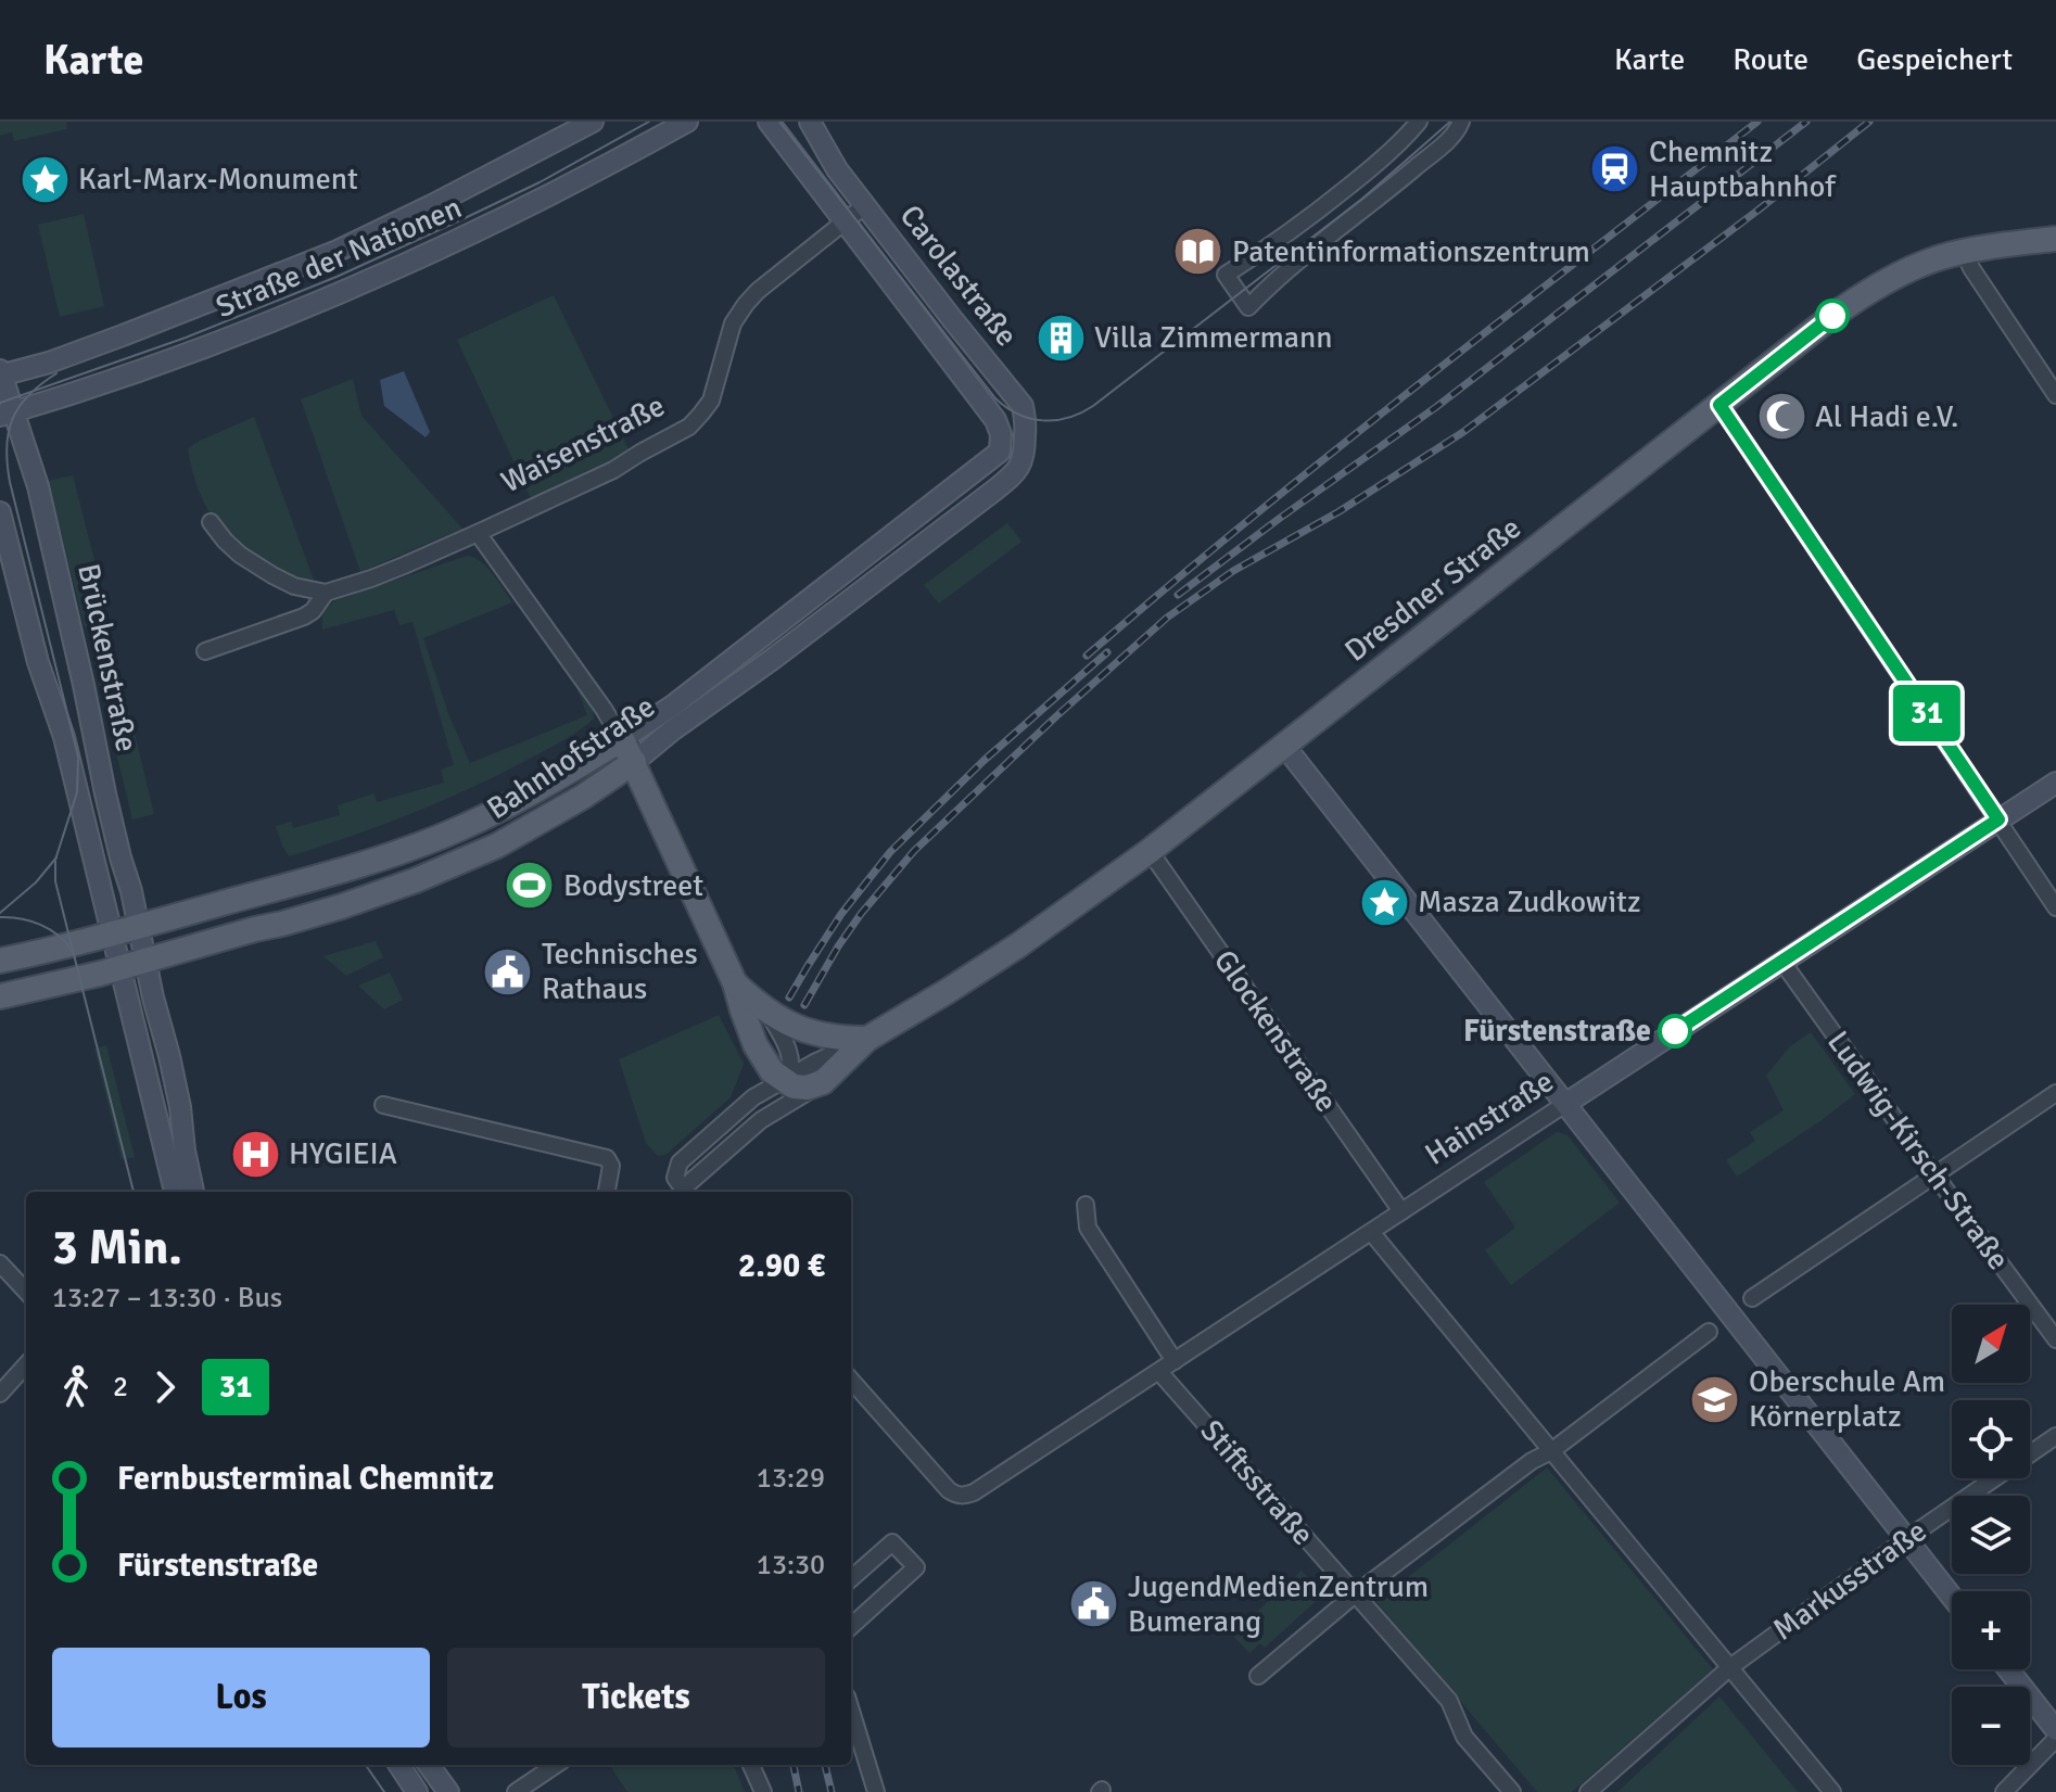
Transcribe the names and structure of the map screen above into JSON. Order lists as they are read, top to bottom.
{
  "streets": {
    "main road": [
      "Straße der Nationen",
      "Carolastraße",
      "Dresdner Straße",
      "Brückenstraße",
      "Bahnhofstraße",
      "Hainstraße"
    ],
    "street": [
      "Waisenstraße",
      "Glockenstraße",
      "Ludwig-Kirsch-Straße",
      "Stiftsstraße",
      "Markusstraße"
    ]
  },
  "crossings": [
    ["Straße der Nationen", "Brückenstraße"],
    ["Carolastraße", "Waisenstraße"],
    ["Carolastraße", "Bahnhofstraße"],
    ["Dresdner Straße", "Glockenstraße"],
    ["Brückenstraße", "Bahnhofstraße"],
    ["Glockenstraße", "Hainstraße"],
    ["Hainstraße", "Ludwig-Kirsch-Straße"],
    ["Hainstraße", "Stiftsstraße"]
  ],
  "places": {
    "station": ["Chemnitz Hauptbahnhof"],
    "place": ["Karl-Marx-Monument", "Masza Zudkowitz"],
    "library": ["Patentinformationszentrum"],
    "building": ["Villa Zimmermann"],
    "mosque": ["Al Hadi e.V."],
    "sports": ["Bodystreet"],
    "public building": ["Technisches Rathaus", "JugendMedienZentrum Bumerang"],
    "other": ["Fürstenstraße"],
    "hospital": ["HYGIEIA"],
    "school or university": ["Oberschule Am Körnerplatz"]
  },
  "lines": ["bus line 31"],
  "north": "top right",
  "page": {
    "header": "Karte",
    "nav": ["Karte", "Route", "Gespeichert"],
    "on_map": "31",
    "heading": ["3 Min.", "13:27 – 13:30 · Bus", "2.90 €"],
    "map_buttons": ["+", "−"],
    "legs": ["2", "31"],
    "list": [
      {
        "name": "Fernbusterminal Chemnitz",
        "value": "13:29"
      },
      {
        "name": "Fürstenstraße",
        "value": "13:30"
      }
    ],
    "buttons": ["Los", "Tickets"]
  }
}
